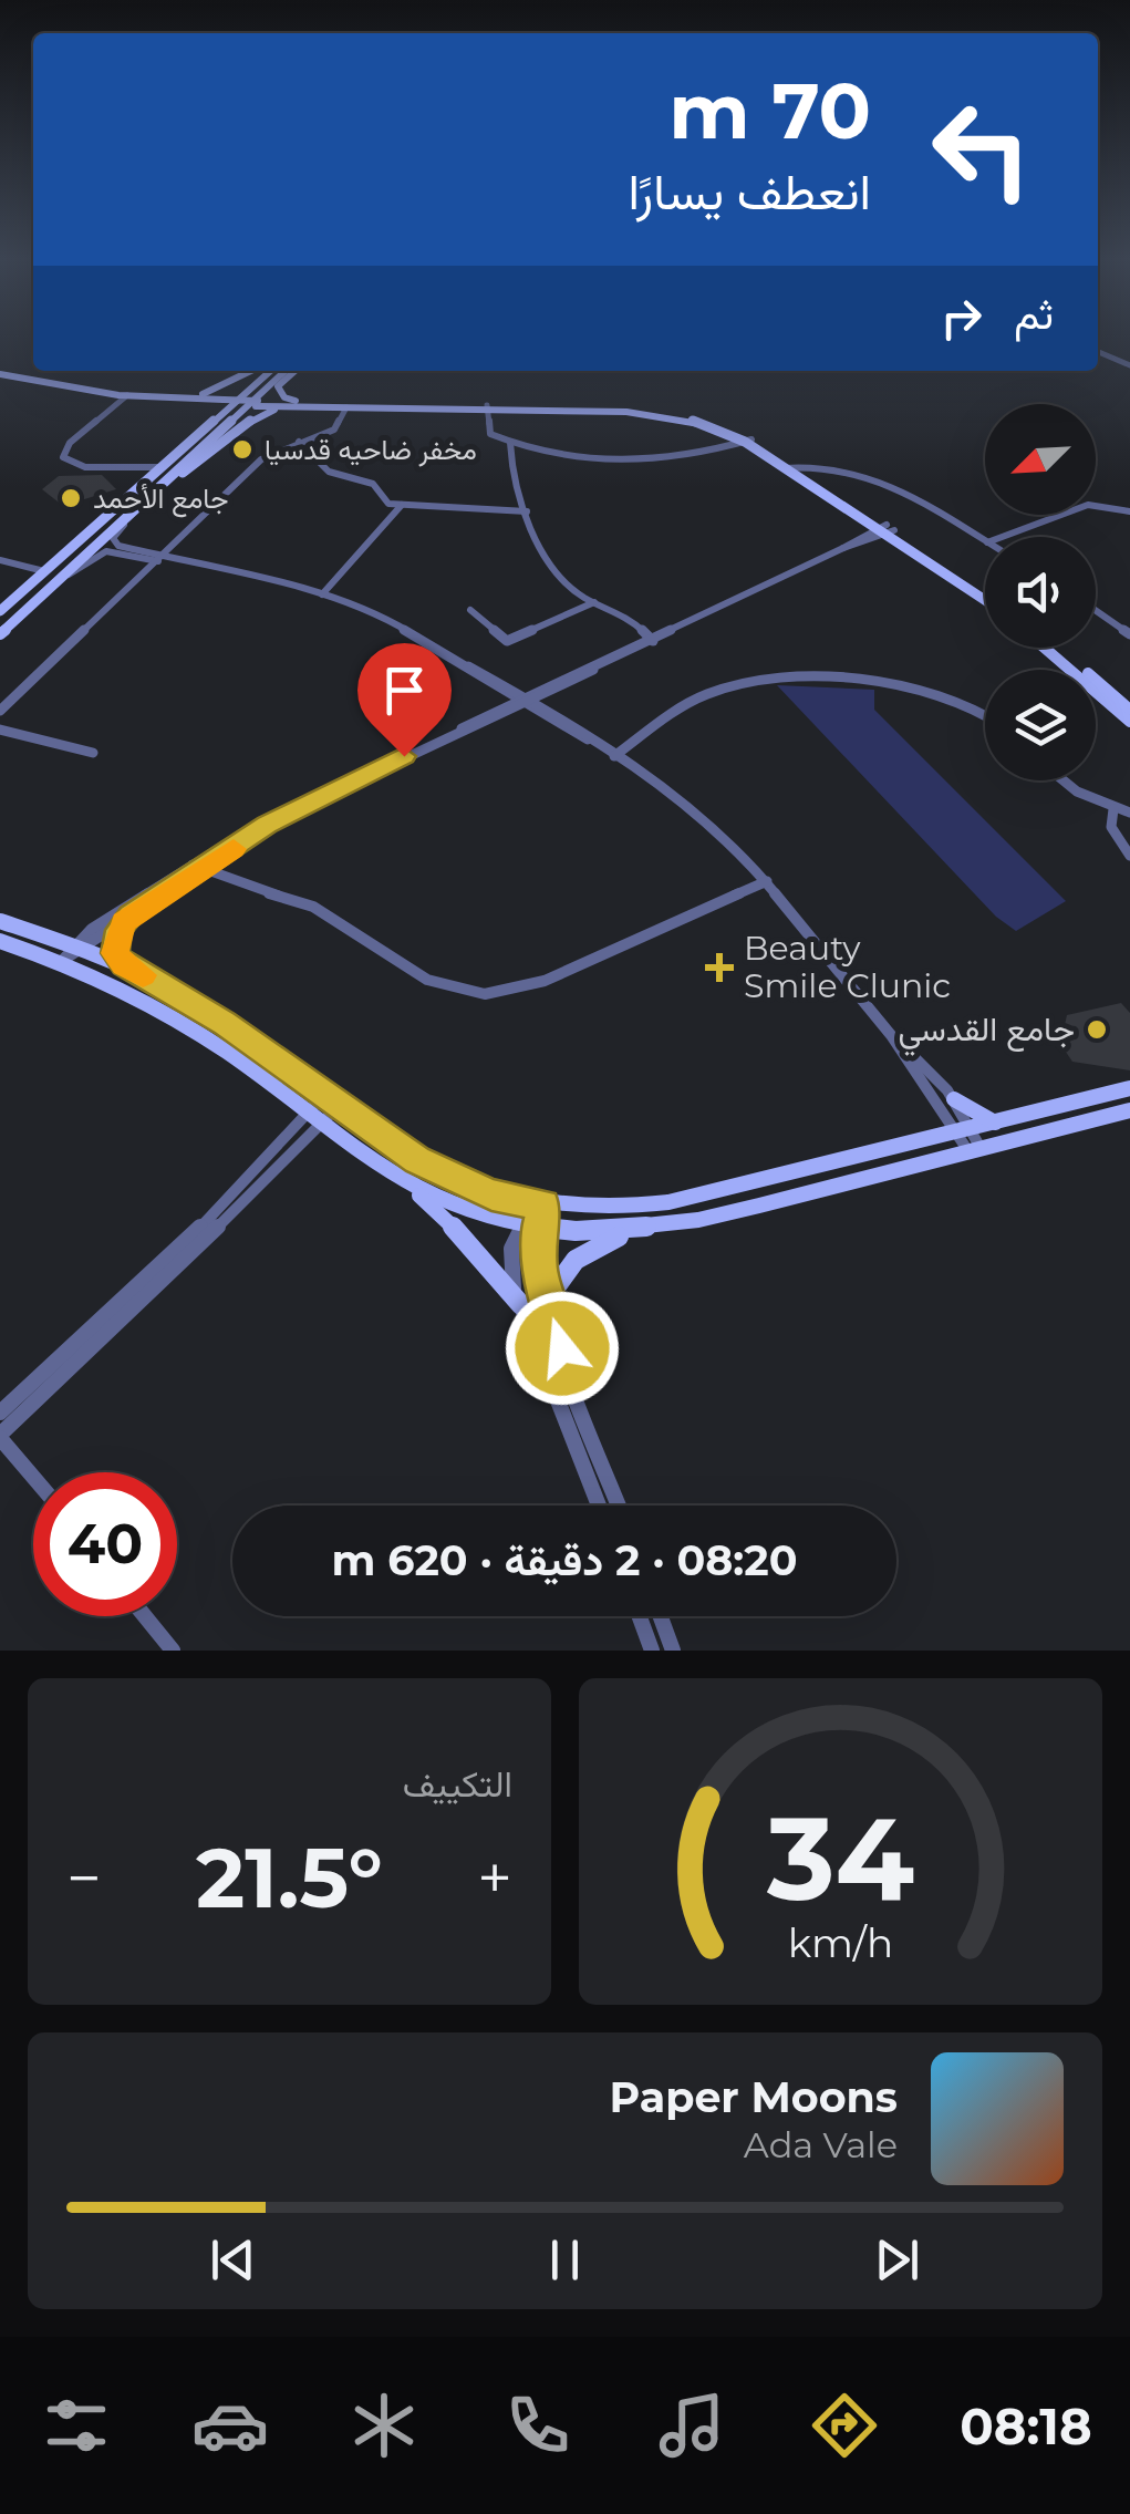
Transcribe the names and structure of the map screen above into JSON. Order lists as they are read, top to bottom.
{
  "places": {
    "other": ["مخفر ضاحيه قدسيا", "جامع الأحمد", "جامع القدسي"],
    "health": ["Beauty Smile Clunic"]
  },
  "north": "bottom left",
  "page": {
    "turn": ["70 m", "انعطف يسارًا"],
    "then": "ثم",
    "limit": "40",
    "trip": "08:20 · 2 دقيقة · 620 m",
    "tile": "التكييف",
    "heat": ["−", "21.5°", "+"],
    "song": ["Paper Moons", "Ada Vale"],
    "tabs": "08:18",
    "gauge": ["34", "km/h"]
  }
}
